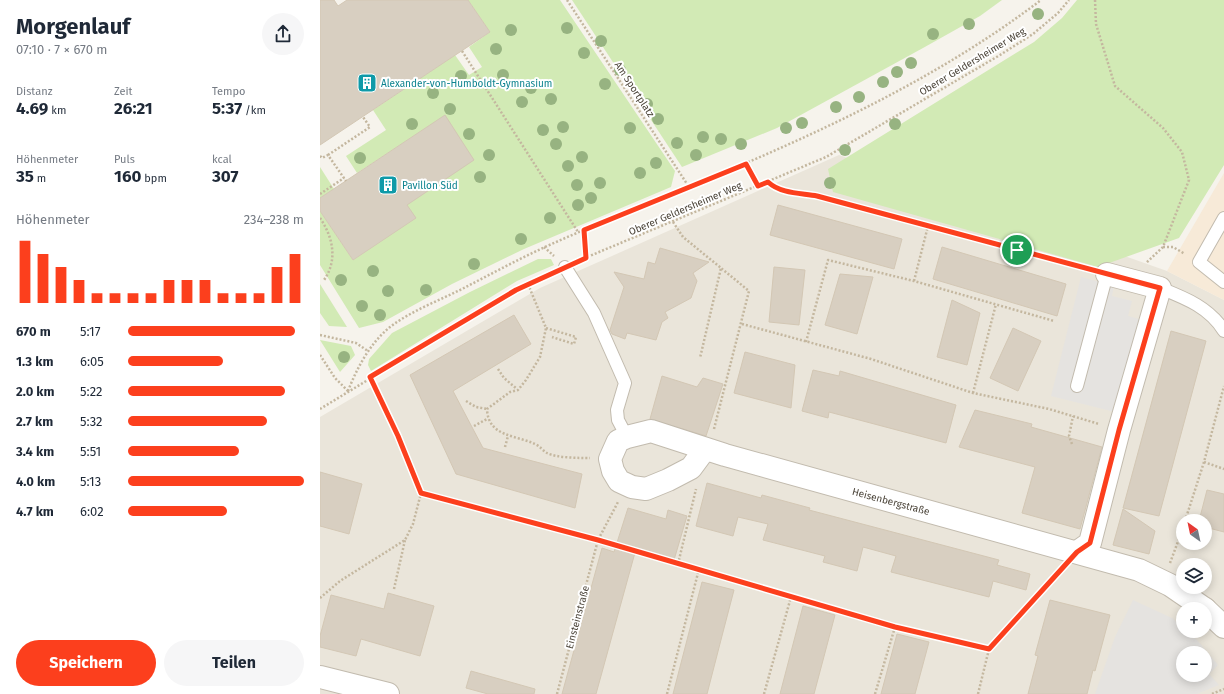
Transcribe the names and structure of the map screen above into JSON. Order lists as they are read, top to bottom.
{
  "streets": {
    "street": ["Heisenbergstraße"],
    "path": ["Oberer Geldersheimer Weg", "Am Sportplatz", "Einsteinstraße"]
  },
  "places": {
    "building": ["Alexander-von-Humboldt-Gymnasium", "Pavillon Süd"]
  },
  "north": "top left",
  "page": {
    "heading": ["Morgenlauf", "07:10 · 7 × 670 m"],
    "stats": [
      ["Distanz", "4.69 km"],
      ["Zeit", "26:21"],
      ["Tempo", "5:37 /km"],
      ["Höhenmeter", "35 m"],
      ["Puls", "160 bpm"],
      ["kcal", "307"]
    ],
    "chart": ["Höhenmeter", "234–238 m"],
    "list": [
      {
        "name": "670 m",
        "note": "5:17"
      },
      {
        "name": "1.3 km",
        "note": "6:05"
      },
      {
        "name": "2.0 km",
        "note": "5:22"
      },
      {
        "name": "2.7 km",
        "note": "5:32"
      },
      {
        "name": "3.4 km",
        "note": "5:51"
      },
      {
        "name": "4.0 km",
        "note": "5:13"
      },
      {
        "name": "4.7 km",
        "note": "6:02"
      }
    ],
    "map_buttons": ["+", "−"],
    "buttons": ["Speichern", "Teilen"]
  }
}
